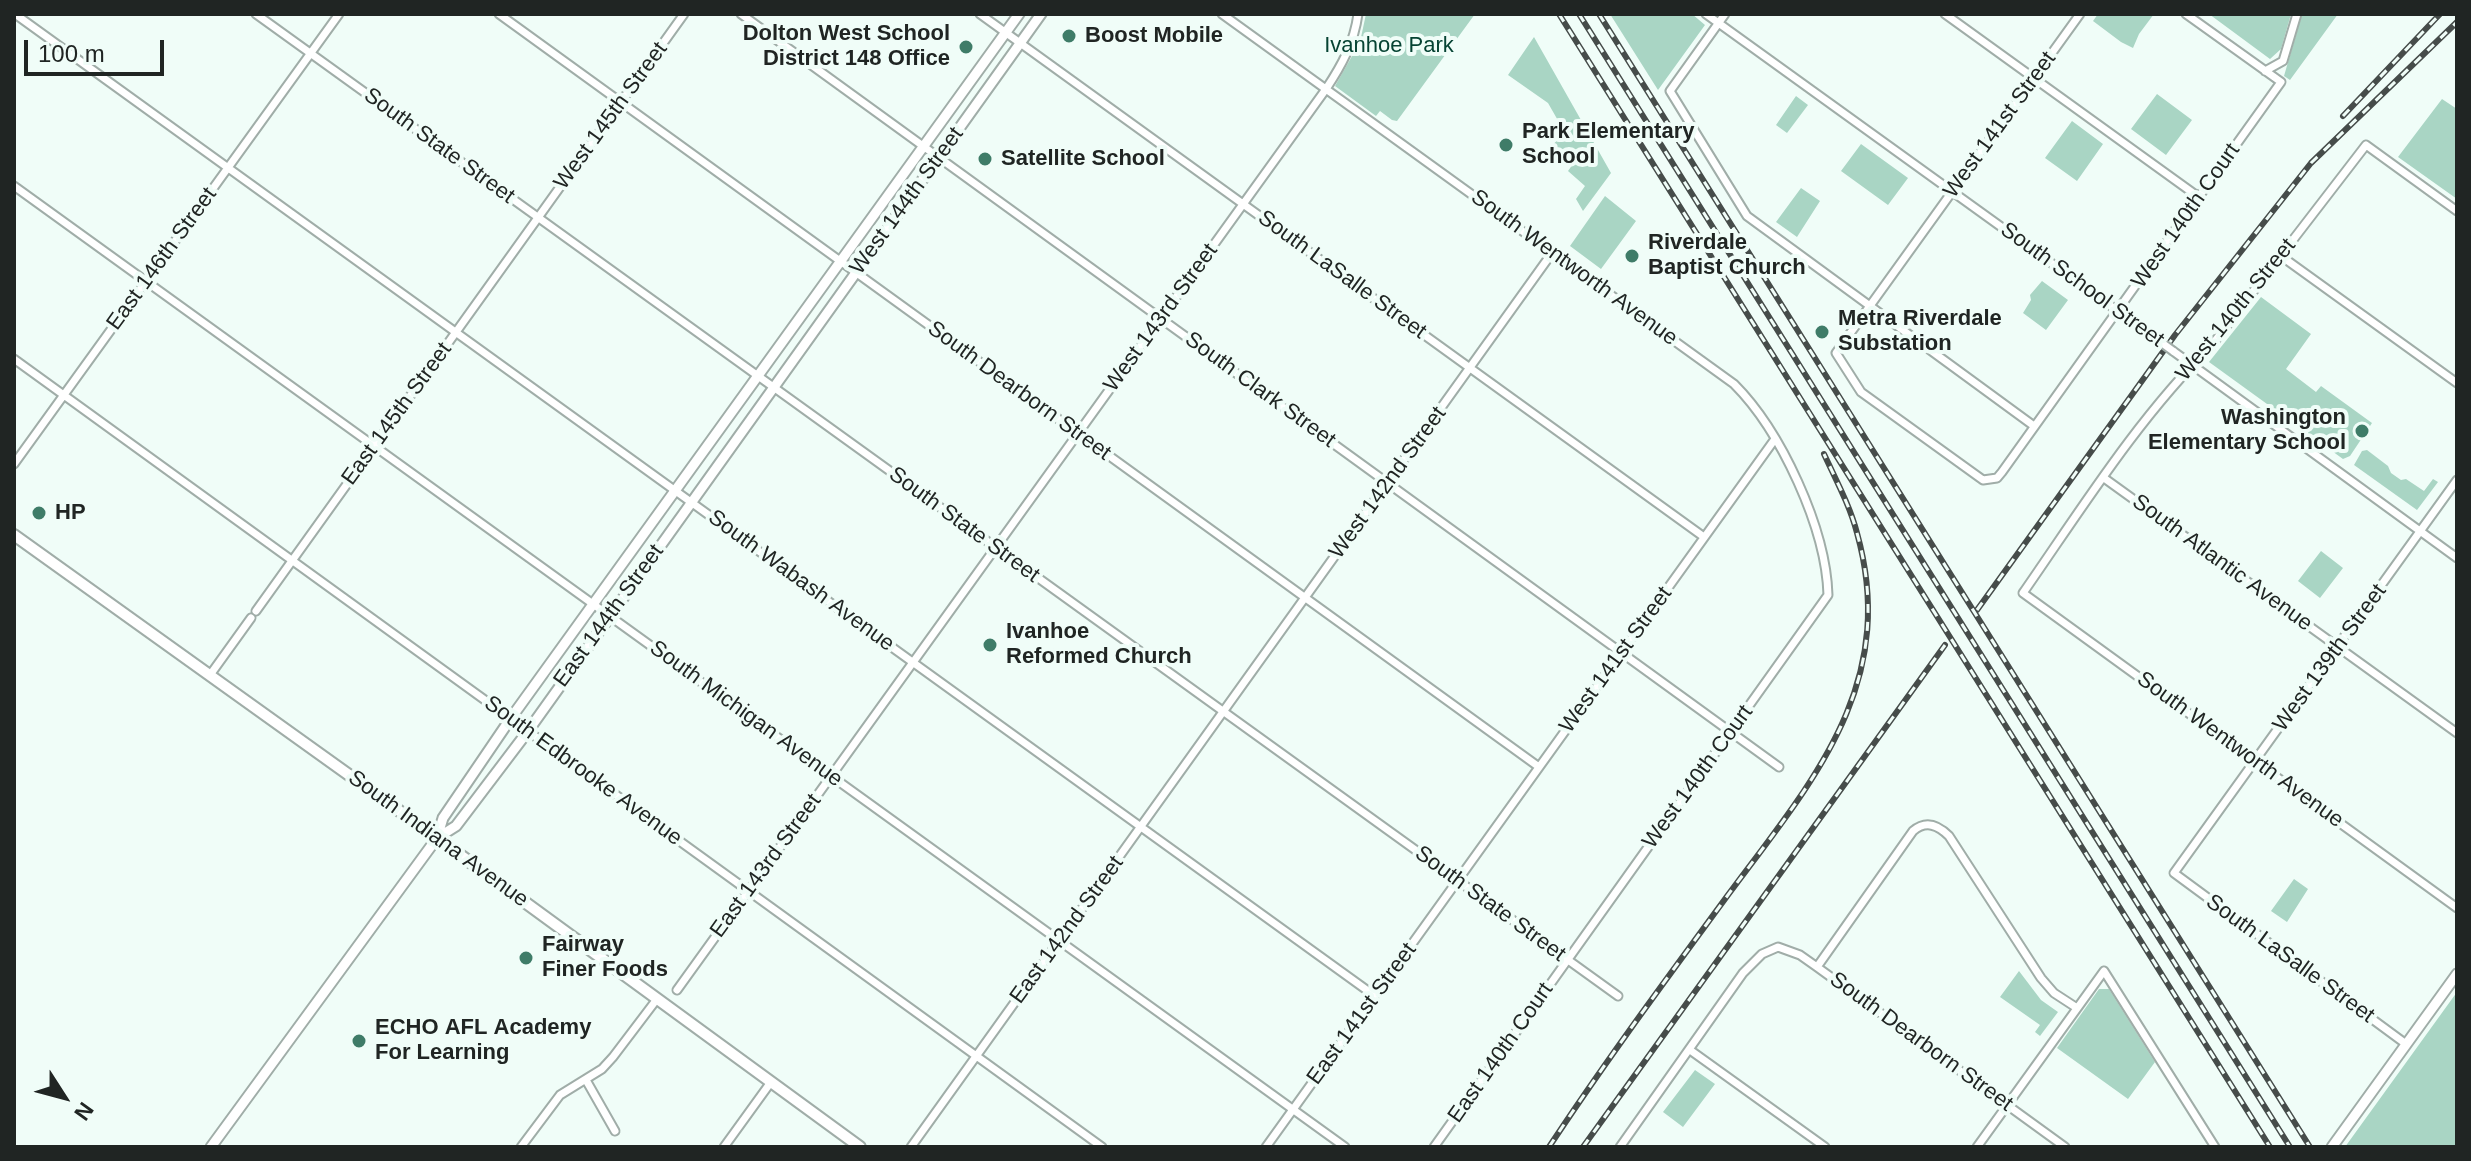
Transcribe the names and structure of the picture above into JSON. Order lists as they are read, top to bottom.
{
  "streets": {
    "main road": ["South Indiana Avenue"],
    "street": [
      "West 145th Street",
      "West 141st Street",
      "South State Street",
      "West 144th Street",
      "West 140th Court",
      "East 146th Street",
      "South Wentworth Avenue",
      "South LaSalle Street",
      "South School Street",
      "West 140th Street",
      "West 143rd Street",
      "South Clark Street",
      "South Dearborn Street",
      "East 145th Street",
      "West 142nd Street",
      "South Atlantic Avenue",
      "South Wabash Avenue",
      "East 144th Street",
      "West 139th Street",
      "South Michigan Avenue",
      "South Edbrooke Avenue",
      "East 143rd Street",
      "East 142nd Street",
      "East 141st Street",
      "East 140th Court"
    ]
  },
  "crossings": [
    ["West 145th Street", "South State Street"],
    ["West 145th Street", "South Dearborn Street"],
    ["West 145th Street", "East 145th Street"],
    ["West 141st Street", "South State Street"],
    ["West 141st Street", "West 140th Court"],
    ["West 141st Street", "South Wentworth Avenue"],
    ["West 141st Street", "South LaSalle Street"],
    ["West 141st Street", "South School Street"],
    ["West 141st Street", "South Clark Street"],
    ["West 141st Street", "South Dearborn Street"],
    ["West 141st Street", "East 141st Street"],
    ["South State Street", "West 144th Street"],
    ["South State Street", "West 140th Court"],
    ["South State Street", "East 146th Street"],
    ["South State Street", "West 143rd Street"],
    ["South State Street", "East 145th Street"],
    ["South State Street", "West 142nd Street"],
    ["South State Street", "East 144th Street"],
    ["South State Street", "East 143rd Street"],
    ["South State Street", "East 142nd Street"],
    ["South State Street", "East 141st Street"],
    ["South State Street", "East 140th Court"],
    ["West 144th Street", "South LaSalle Street"],
    ["West 144th Street", "South Clark Street"],
    ["West 144th Street", "South Dearborn Street"],
    ["West 144th Street", "East 144th Street"],
    ["West 140th Court", "South Wentworth Avenue"],
    ["West 140th Court", "South School Street"],
    ["West 140th Court", "South Clark Street"],
    ["West 140th Court", "East 140th Court"],
    ["East 146th Street", "South Wabash Avenue"],
    ["East 146th Street", "South Michigan Avenue"],
    ["East 146th Street", "South Edbrooke Avenue"],
    ["South Wentworth Avenue", "West 140th Street"],
    ["South Wentworth Avenue", "West 143rd Street"],
    ["South Wentworth Avenue", "West 142nd Street"],
    ["South Wentworth Avenue", "West 139th Street"],
    ["South LaSalle Street", "West 143rd Street"],
    ["South LaSalle Street", "West 142nd Street"],
    ["South LaSalle Street", "West 139th Street"],
    ["South School Street", "West 140th Street"],
    ["South School Street", "West 139th Street"],
    ["West 140th Street", "South Atlantic Avenue"],
    ["West 143rd Street", "South Clark Street"],
    ["West 143rd Street", "South Dearborn Street"],
    ["West 143rd Street", "East 143rd Street"],
    ["South Clark Street", "West 142nd Street"],
    ["South Dearborn Street", "West 142nd Street"],
    ["East 145th Street", "South Wabash Avenue"],
    ["East 145th Street", "South Michigan Avenue"],
    ["East 145th Street", "South Edbrooke Avenue"],
    ["East 145th Street", "South Indiana Avenue"],
    ["West 142nd Street", "East 142nd Street"],
    ["South Atlantic Avenue", "West 139th Street"],
    ["South Wabash Avenue", "East 144th Street"],
    ["South Wabash Avenue", "East 143rd Street"],
    ["South Wabash Avenue", "East 142nd Street"],
    ["South Wabash Avenue", "East 141st Street"],
    ["East 144th Street", "South Michigan Avenue"],
    ["East 144th Street", "South Edbrooke Avenue"],
    ["East 144th Street", "South Indiana Avenue"],
    ["South Michigan Avenue", "East 143rd Street"],
    ["South Michigan Avenue", "East 142nd Street"],
    ["South Michigan Avenue", "East 141st Street"],
    ["South Edbrooke Avenue", "East 143rd Street"],
    ["South Edbrooke Avenue", "East 142nd Street"]
  ],
  "parks": ["Ivanhoe Park"],
  "places": [
    "Boost Mobile",
    "Dolton West School District 148 Office",
    "Park Elementary School",
    "Satellite School",
    "Riverdale Baptist Church",
    "Metra Riverdale Substation",
    "Washington Elementary School",
    "HP",
    "Ivanhoe Reformed Church",
    "Fairway Finer Foods",
    "ECHO AFL Academy For Learning"
  ],
  "scale_bar": "100 m",
  "north": "bottom right"
}
